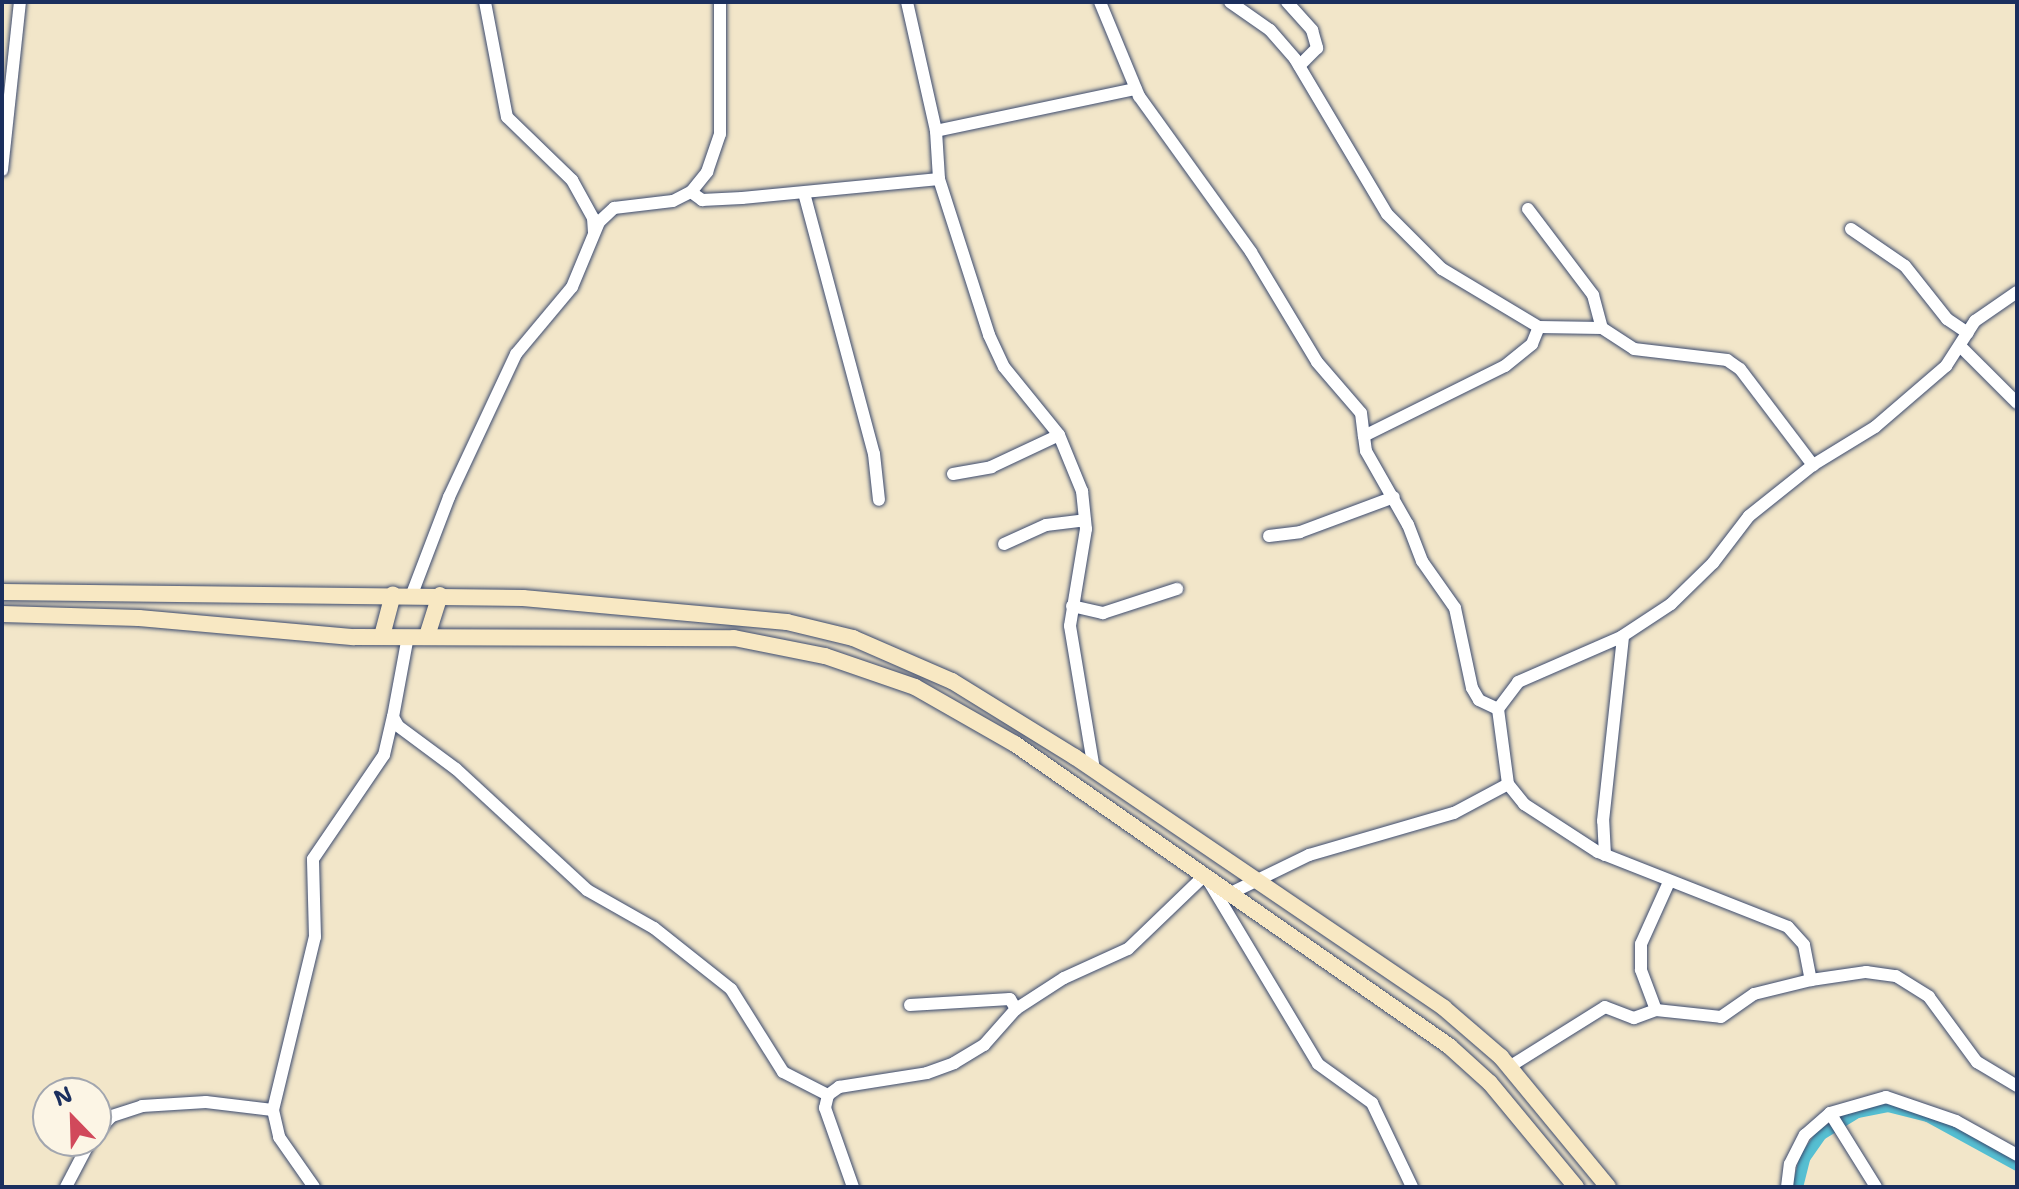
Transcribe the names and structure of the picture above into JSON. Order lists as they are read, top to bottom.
{
  "north": "top left"
}
